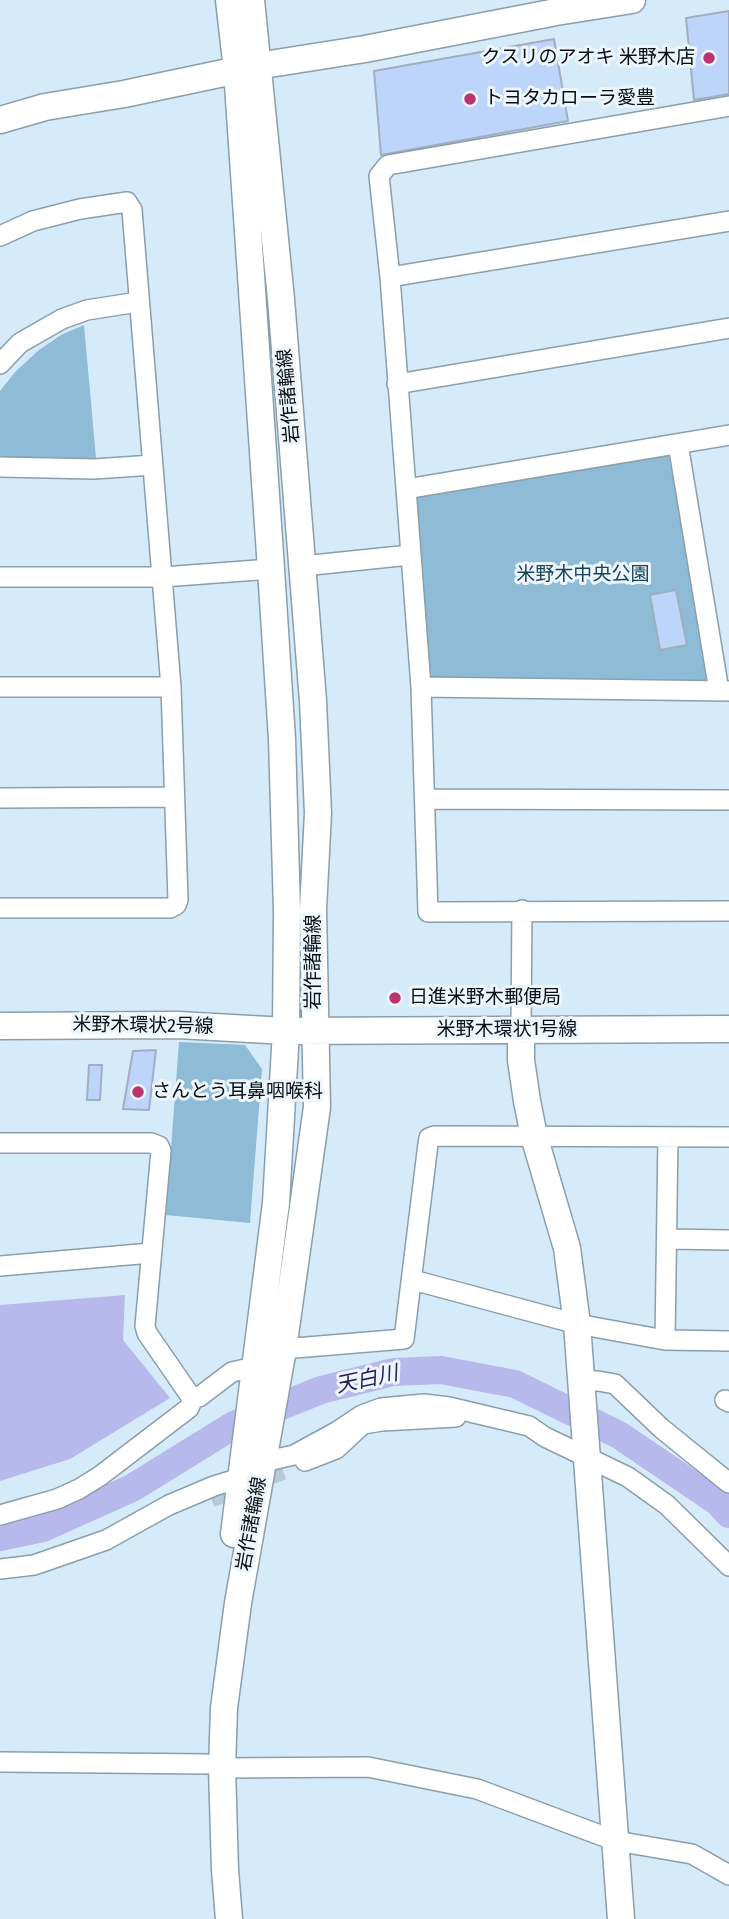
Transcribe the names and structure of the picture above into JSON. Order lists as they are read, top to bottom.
{
  "streets": {
    "main road": ["岩作諸輪線", "米野木環状2号線", "米野木環状1号線"]
  },
  "crossings": [
    ["岩作諸輪線", "米野木環状2号線"],
    ["岩作諸輪線", "米野木環状1号線"],
    ["米野木環状2号線", "米野木環状1号線"]
  ],
  "water": ["天白川"],
  "parks": ["米野木中央公園"],
  "places": [
    "クスリのアオキ 米野木店",
    "トヨタカローラ愛豊",
    "日進米野木郵便局",
    "さんとう耳鼻咽喉科"
  ]
}
